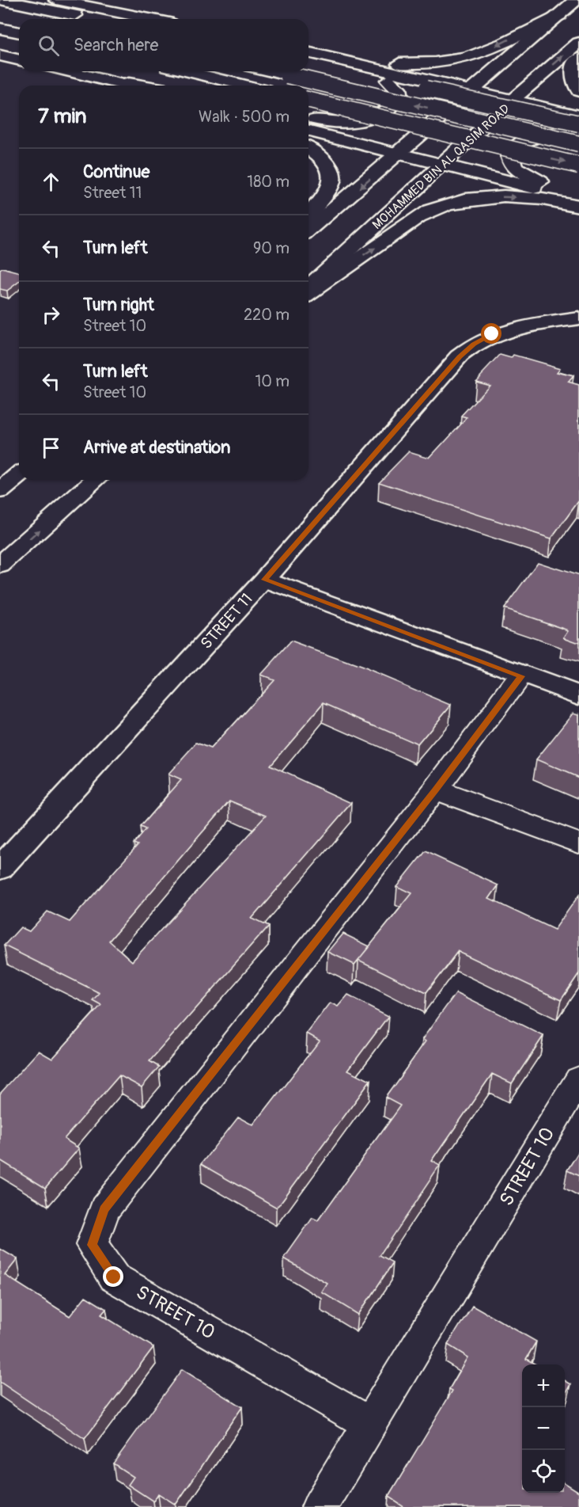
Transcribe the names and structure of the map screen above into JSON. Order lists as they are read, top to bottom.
{
  "streets": {
    "main road": ["MOHAMMED BIN AL QASIM ROAD", "STREET 11"],
    "street": ["STREET 10"]
  },
  "page": {
    "search": "Search here",
    "heading": ["7 min", "Walk · 500 m"],
    "list": [
      ["Continue", "Street 11", "180 m"],
      ["Turn left", "90 m"],
      ["Turn right", "Street 10", "220 m"],
      ["Turn left", "Street 10", "10 m"],
      "Arrive at destination"
    ],
    "map_buttons": ["+", "−"]
  }
}
